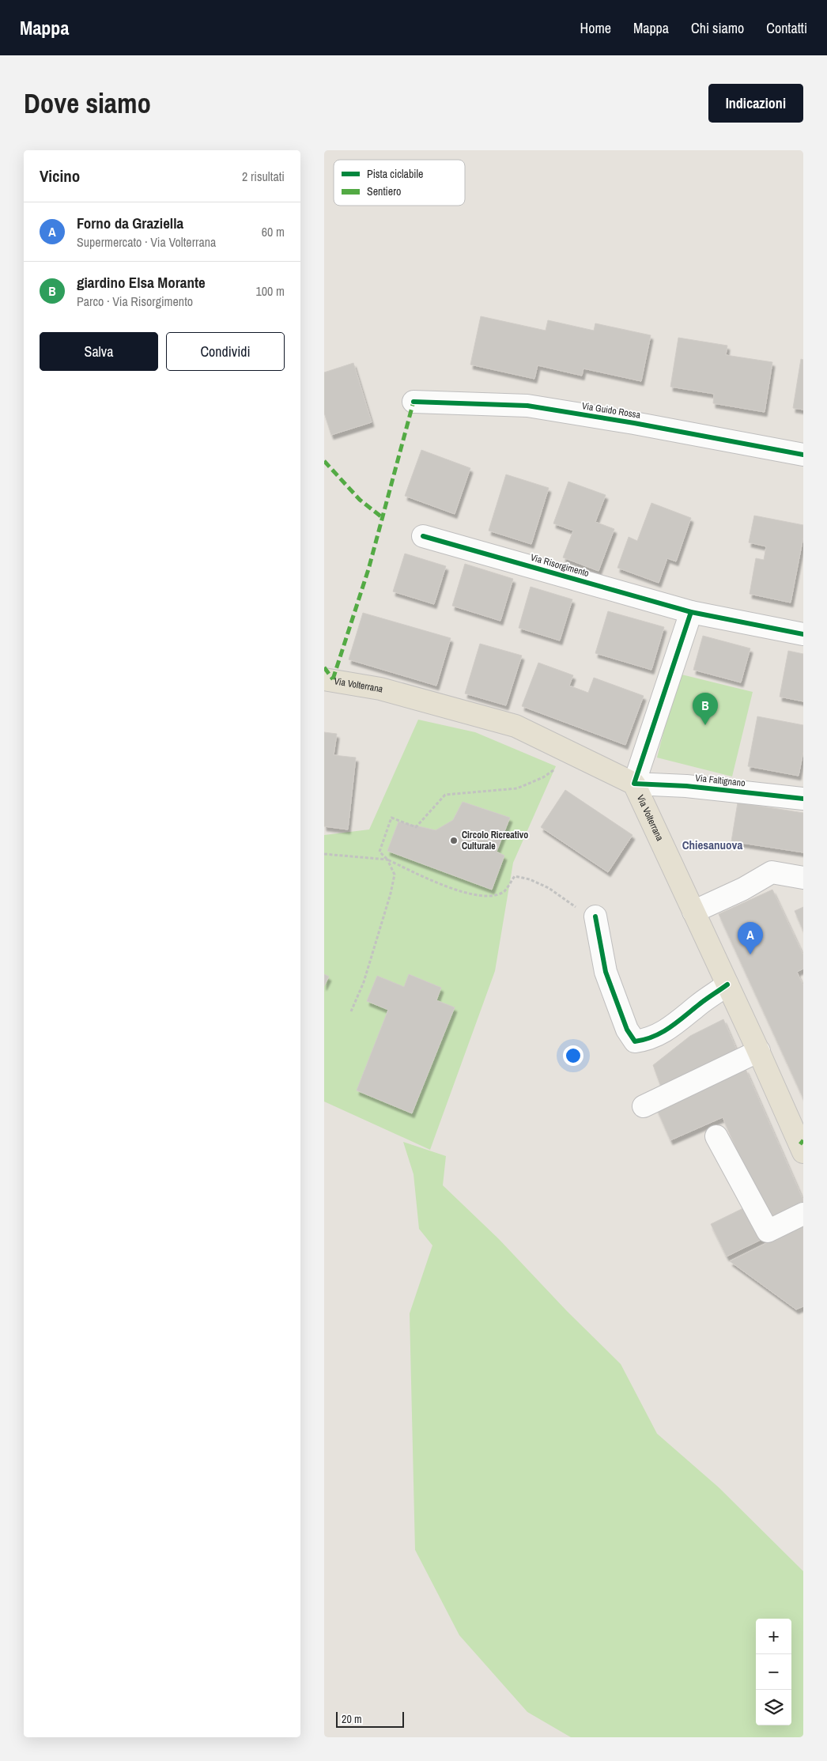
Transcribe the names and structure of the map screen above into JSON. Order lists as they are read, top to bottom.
{
  "streets": {
    "main road": ["Via Volterrana"],
    "street": ["Via Guido Rossa", "Via Risorgimento", "Via Faltignano"]
  },
  "crossings": [
    ["Via Volterrana", "Via Faltignano"]
  ],
  "districts": ["Chiesanuova"],
  "places": ["Circolo Ricreativo Culturale"],
  "legend": ["Pista ciclabile", "Sentiero"],
  "scale_bar": "20 m",
  "page": {
    "header": "Mappa",
    "nav": [
      "Home",
      "Mappa",
      "Chi siamo",
      "Contatti"
    ],
    "buttons": [
      "Indicazioni",
      ["Salva", "Condividi"]
    ],
    "title": "Dove siamo",
    "heading": ["Vicino", "2 risultati"],
    "list": [
      {
        "mark": "A",
        "name": "Forno da Graziella",
        "note": "Supermercato · Via Volterrana",
        "value": "60 m"
      },
      {
        "mark": "B",
        "name": "giardino Elsa Morante",
        "note": "Parco · Via Risorgimento",
        "value": "100 m"
      }
    ],
    "pins": ["B", "A"],
    "map_buttons": ["+", "−"],
    "scale": "20 m"
  }
}
